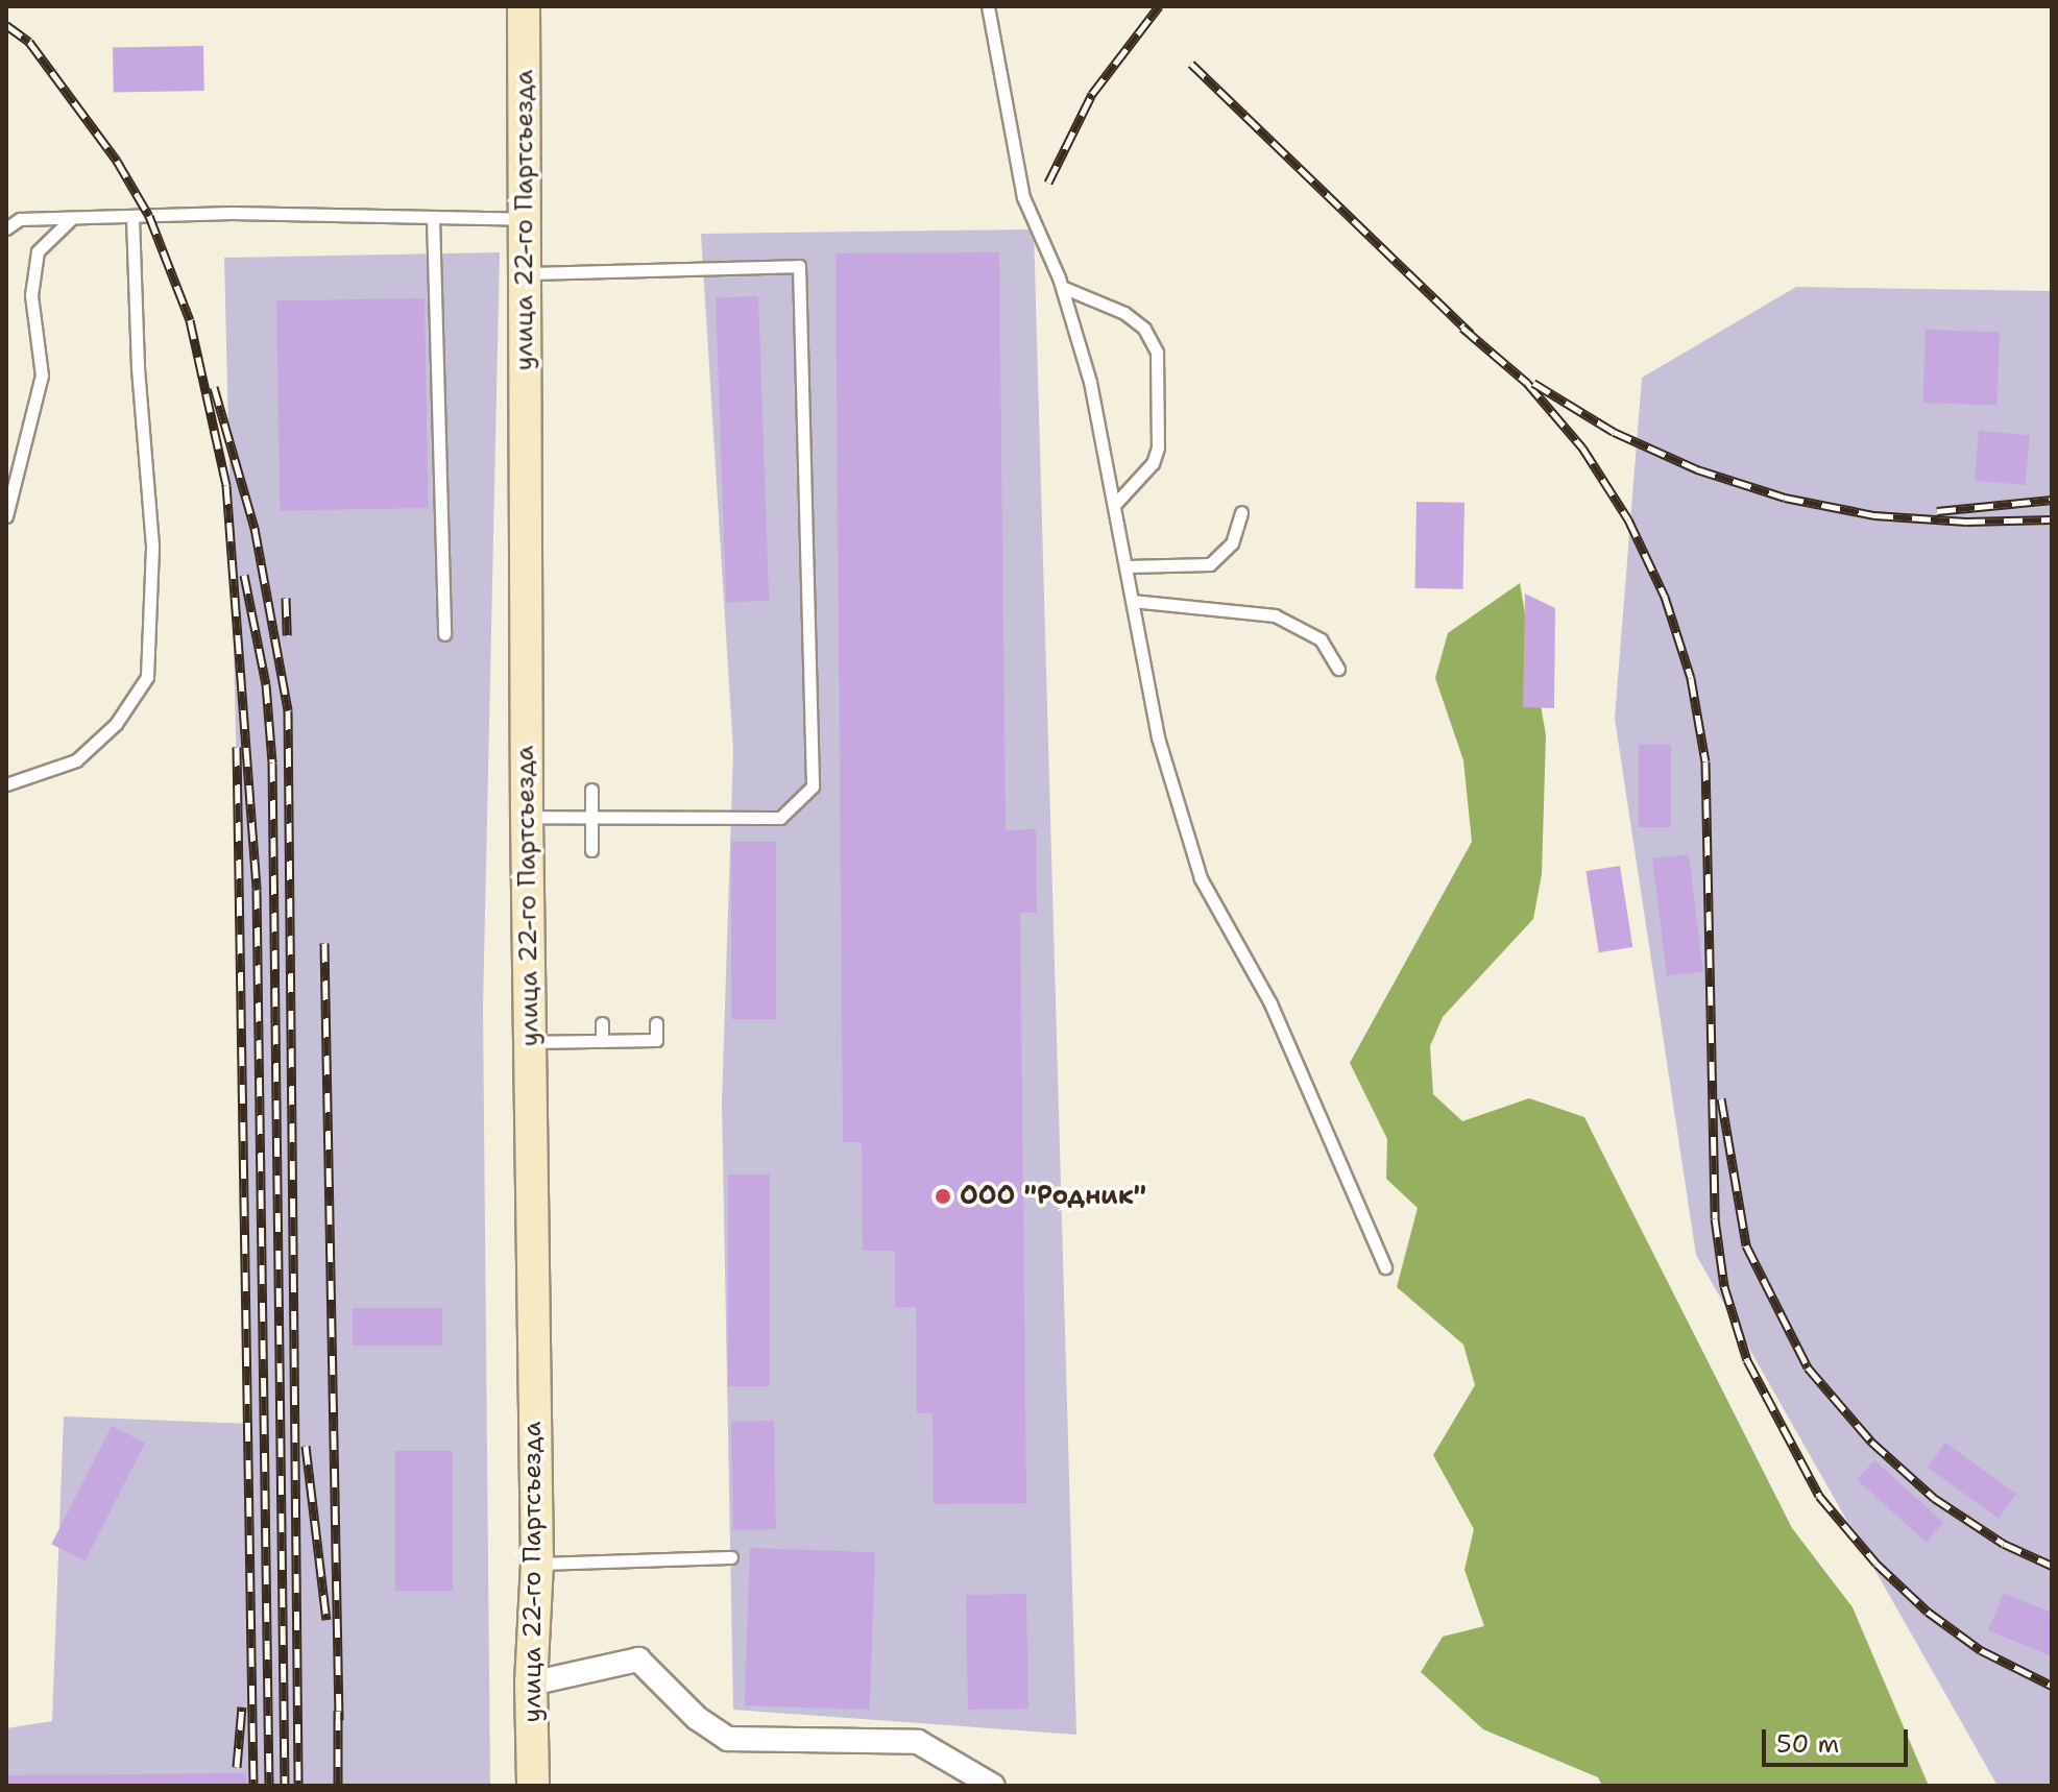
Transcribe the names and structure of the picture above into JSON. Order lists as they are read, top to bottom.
{
  "streets": {
    "street": ["улица 22-го Партсъезда"]
  },
  "places": ["ООО \"Родник\""],
  "scale_bar": "50 m"
}
